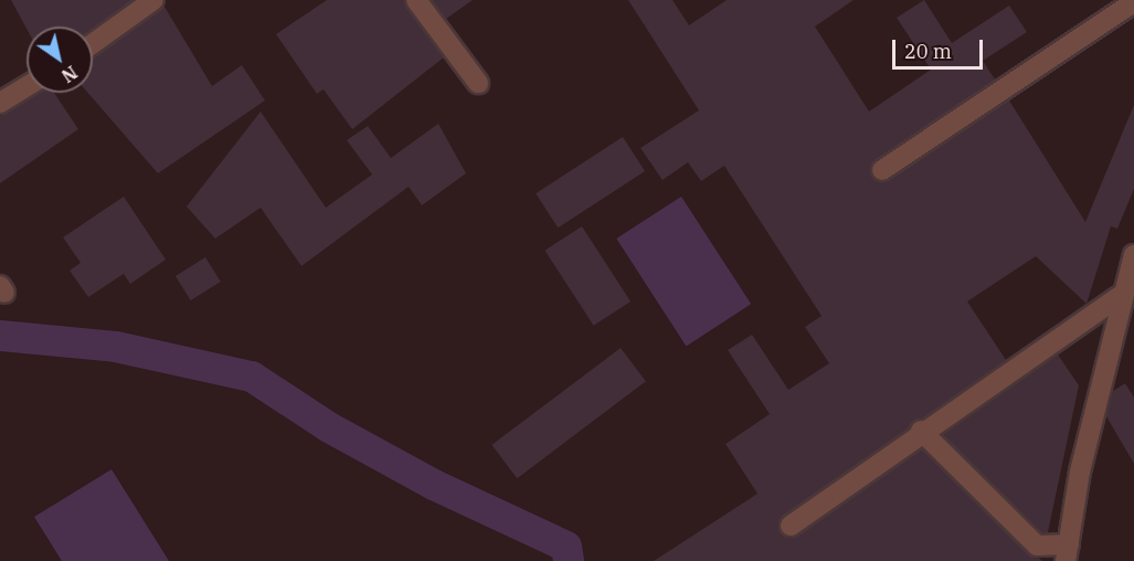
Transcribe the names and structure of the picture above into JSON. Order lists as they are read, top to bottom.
{
  "scale_bar": "20 m",
  "north": "bottom right"
}
